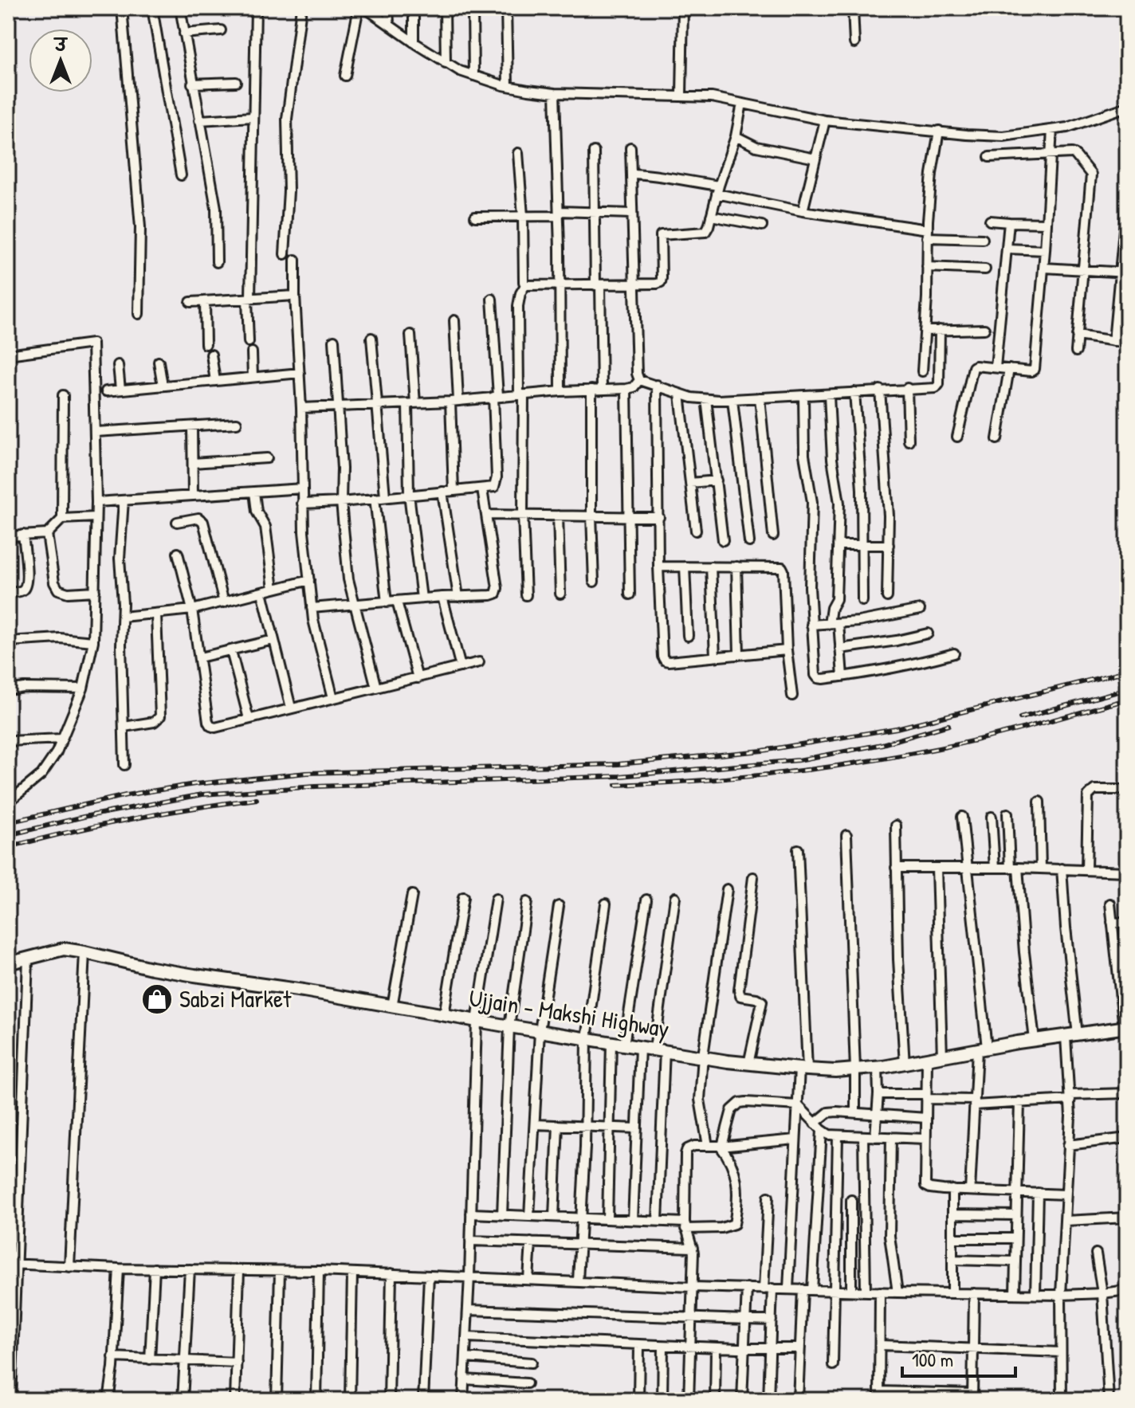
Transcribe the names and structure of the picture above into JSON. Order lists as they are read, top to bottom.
{
  "streets": {
    "main road": ["Ujjain - Makshi Highway"]
  },
  "places": {
    "shop": ["Sabzi Market"]
  },
  "scale_bar": "100 m",
  "north": "top"
}
